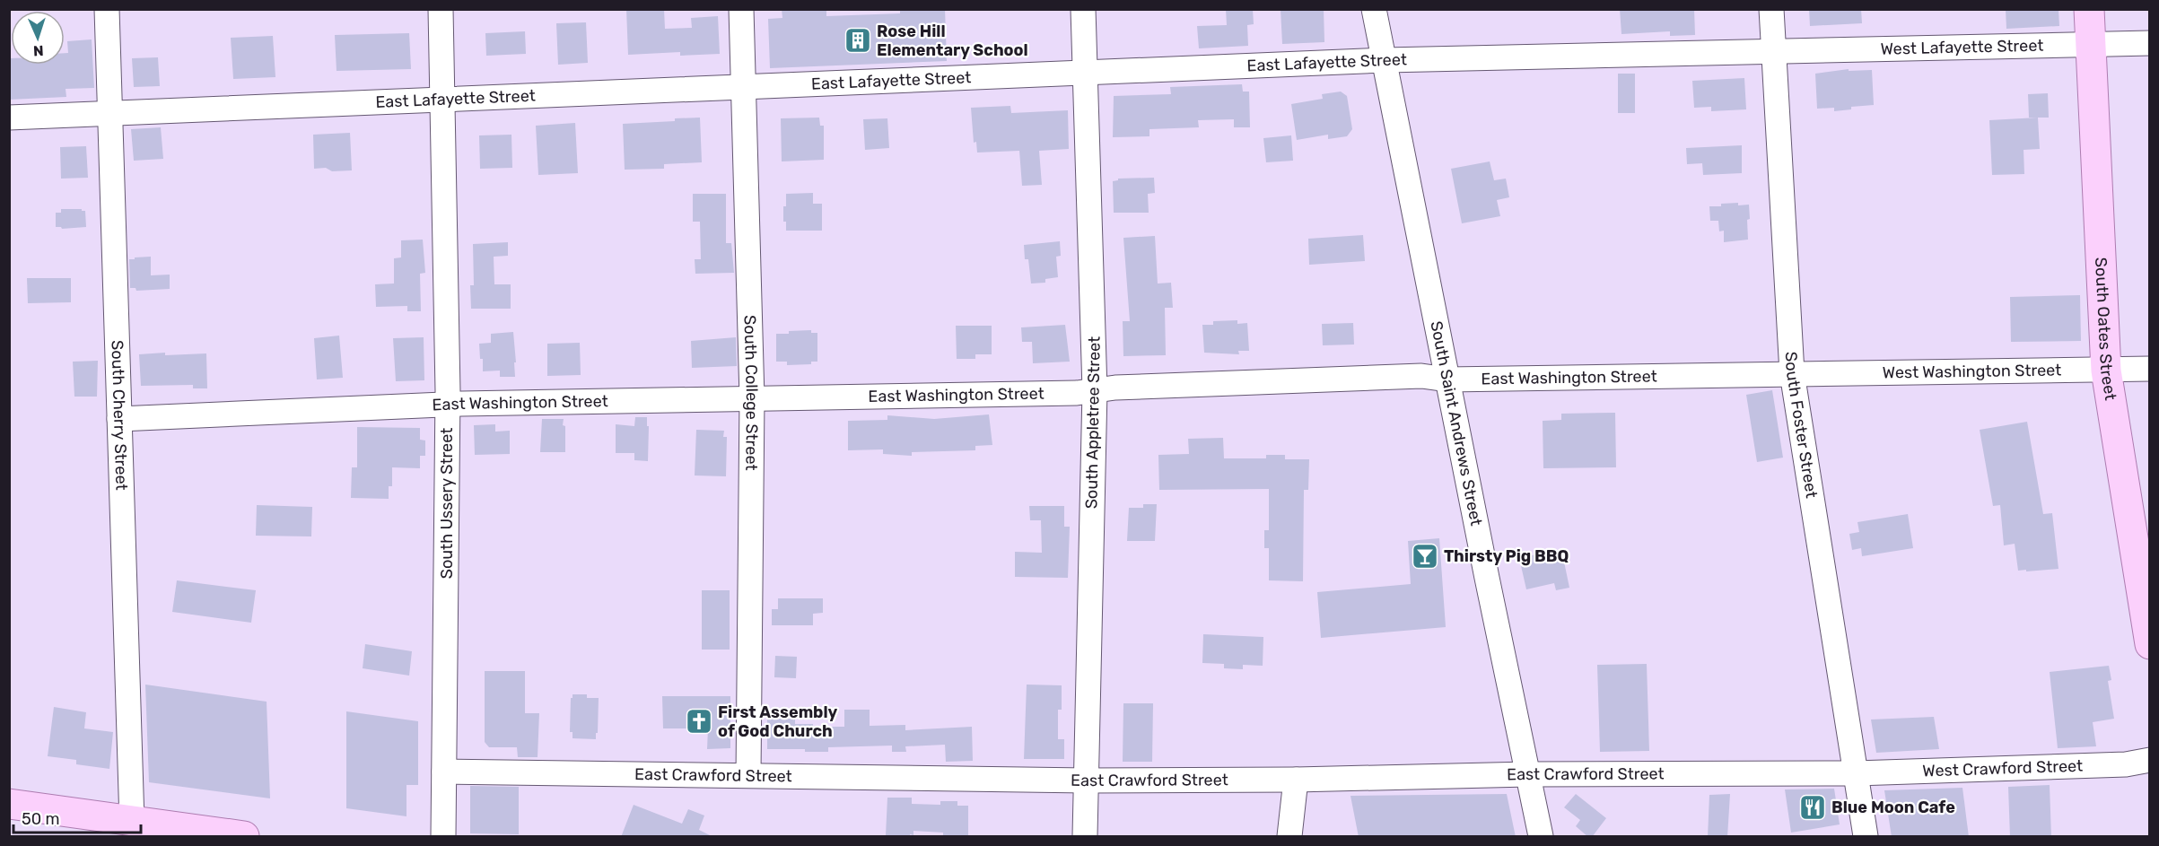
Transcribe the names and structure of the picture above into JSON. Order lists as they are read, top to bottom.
{
  "streets": {
    "main road": ["South Oates Street"],
    "street": [
      "West Lafayette Street",
      "East Lafayette Street",
      "West Washington Street",
      "East Washington Street",
      "South College Street",
      "South Cherry Street",
      "South Appletree Street",
      "South Saint Andrews Street",
      "South Foster Street",
      "South Ussery Street",
      "West Crawford Street",
      "East Crawford Street"
    ]
  },
  "crossings": [
    ["West Lafayette Street", "East Lafayette Street"],
    ["West Lafayette Street", "South Oates Street"],
    ["West Lafayette Street", "South Foster Street"],
    ["East Lafayette Street", "South College Street"],
    ["East Lafayette Street", "South Cherry Street"],
    ["East Lafayette Street", "South Appletree Street"],
    ["East Lafayette Street", "South Saint Andrews Street"],
    ["East Lafayette Street", "South Foster Street"],
    ["East Lafayette Street", "South Ussery Street"],
    ["South Oates Street", "West Washington Street"],
    ["West Washington Street", "East Washington Street"],
    ["West Washington Street", "South Foster Street"],
    ["East Washington Street", "South College Street"],
    ["East Washington Street", "South Cherry Street"],
    ["East Washington Street", "South Appletree Street"],
    ["East Washington Street", "South Saint Andrews Street"],
    ["East Washington Street", "South Foster Street"],
    ["East Washington Street", "South Ussery Street"],
    ["South College Street", "East Crawford Street"],
    ["South Appletree Street", "East Crawford Street"],
    ["South Saint Andrews Street", "East Crawford Street"],
    ["South Foster Street", "West Crawford Street"],
    ["South Foster Street", "East Crawford Street"],
    ["South Ussery Street", "East Crawford Street"],
    ["West Crawford Street", "East Crawford Street"]
  ],
  "places": {
    "building": ["Rose Hill Elementary School"],
    "bar": ["Thirsty Pig BBQ"],
    "church": ["First Assembly of God Church"],
    "restaurant": ["Blue Moon Cafe"]
  },
  "scale_bar": "50 m",
  "north": "bottom"
}
